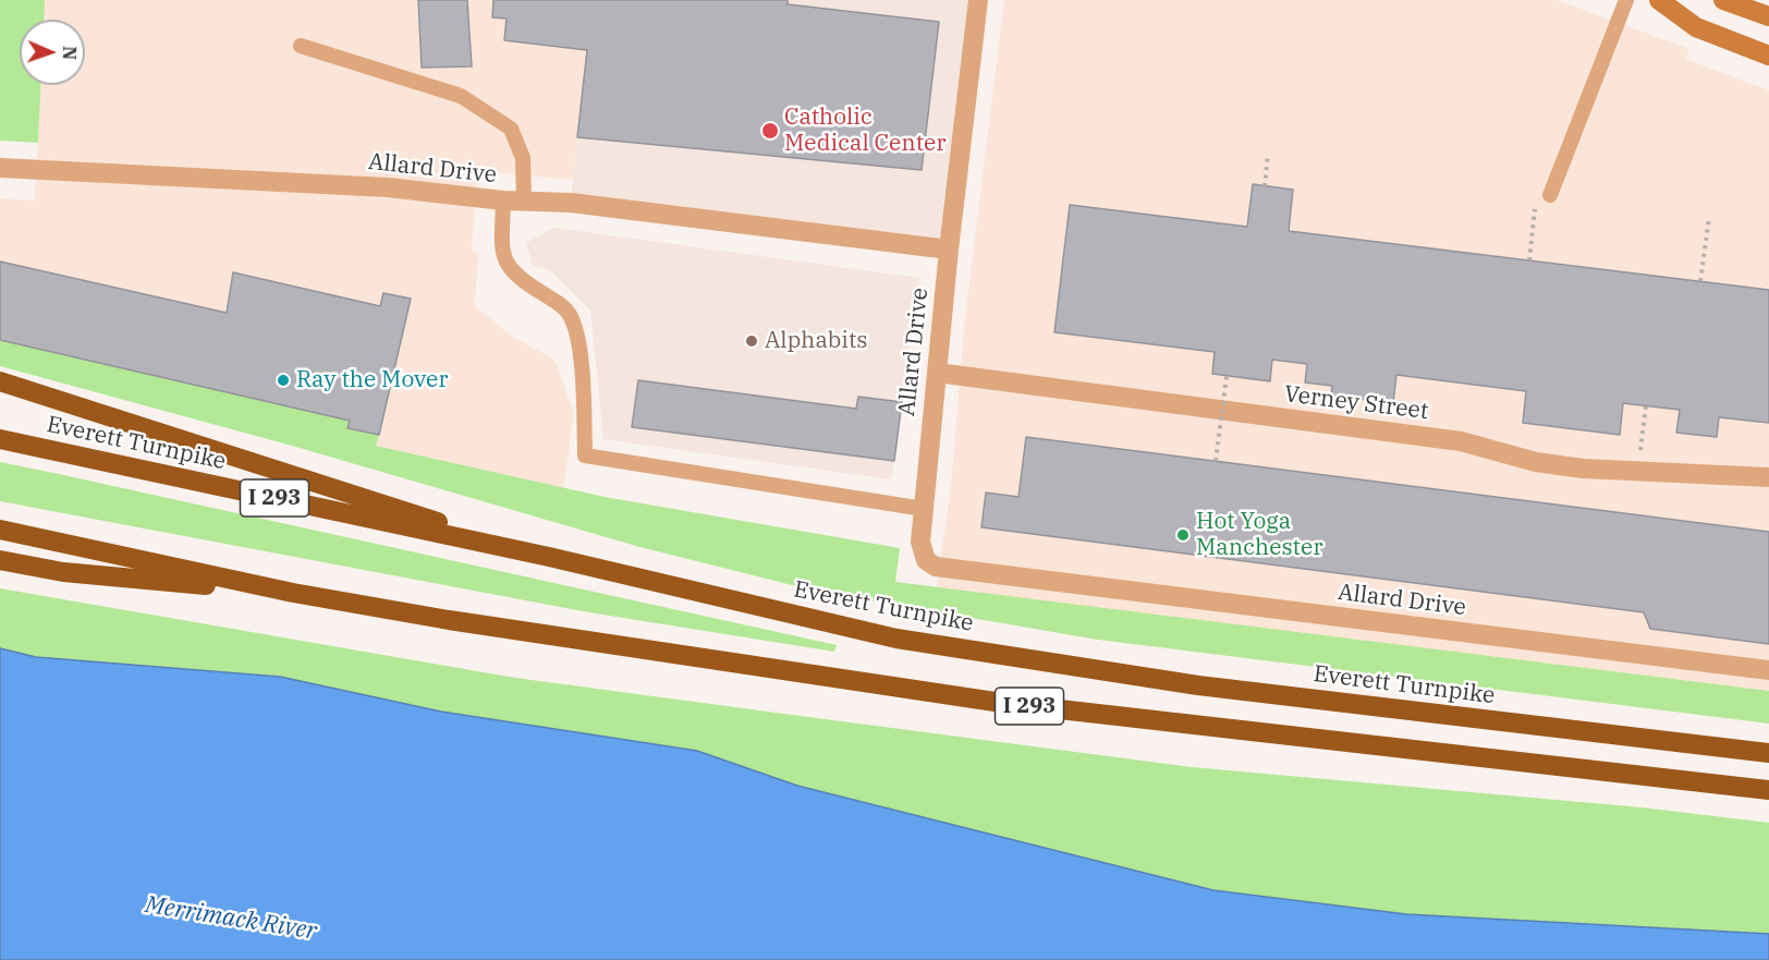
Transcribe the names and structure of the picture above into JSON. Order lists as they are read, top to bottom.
{
  "streets": {
    "highway": ["Everett Turnpike", "I 293"],
    "street": ["Allard Drive", "Verney Street"]
  },
  "crossings": [
    ["Allard Drive", "Verney Street"]
  ],
  "water": ["Merrimack River"],
  "places": [
    "Catholic Medical Center",
    "Alphabits",
    "Ray the Mover",
    "Hot Yoga Manchester"
  ],
  "north": "right"
}
